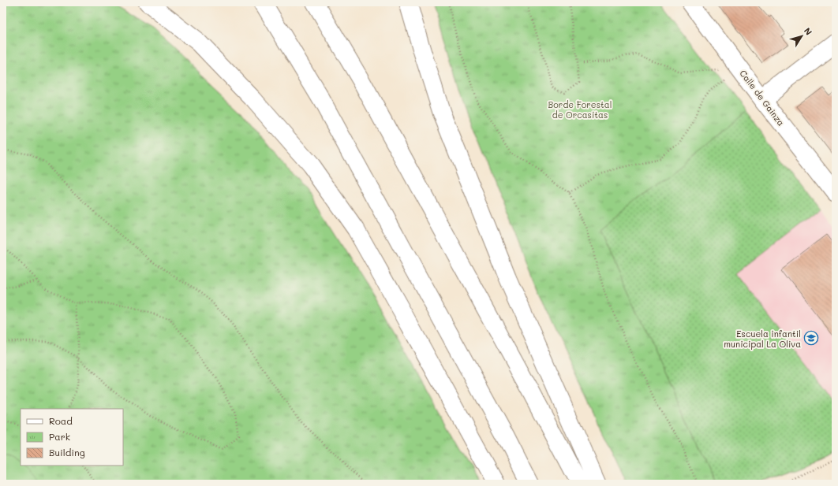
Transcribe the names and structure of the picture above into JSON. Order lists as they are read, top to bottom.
{
  "streets": {
    "main road": ["Calle de Gainza"]
  },
  "parks": ["Borde Forestal de Orcasitas"],
  "places": {
    "school or university": ["Escuela infantil municipal La Oliva"]
  },
  "legend": ["Road", "Park", "Building"],
  "north": "top right"
}
